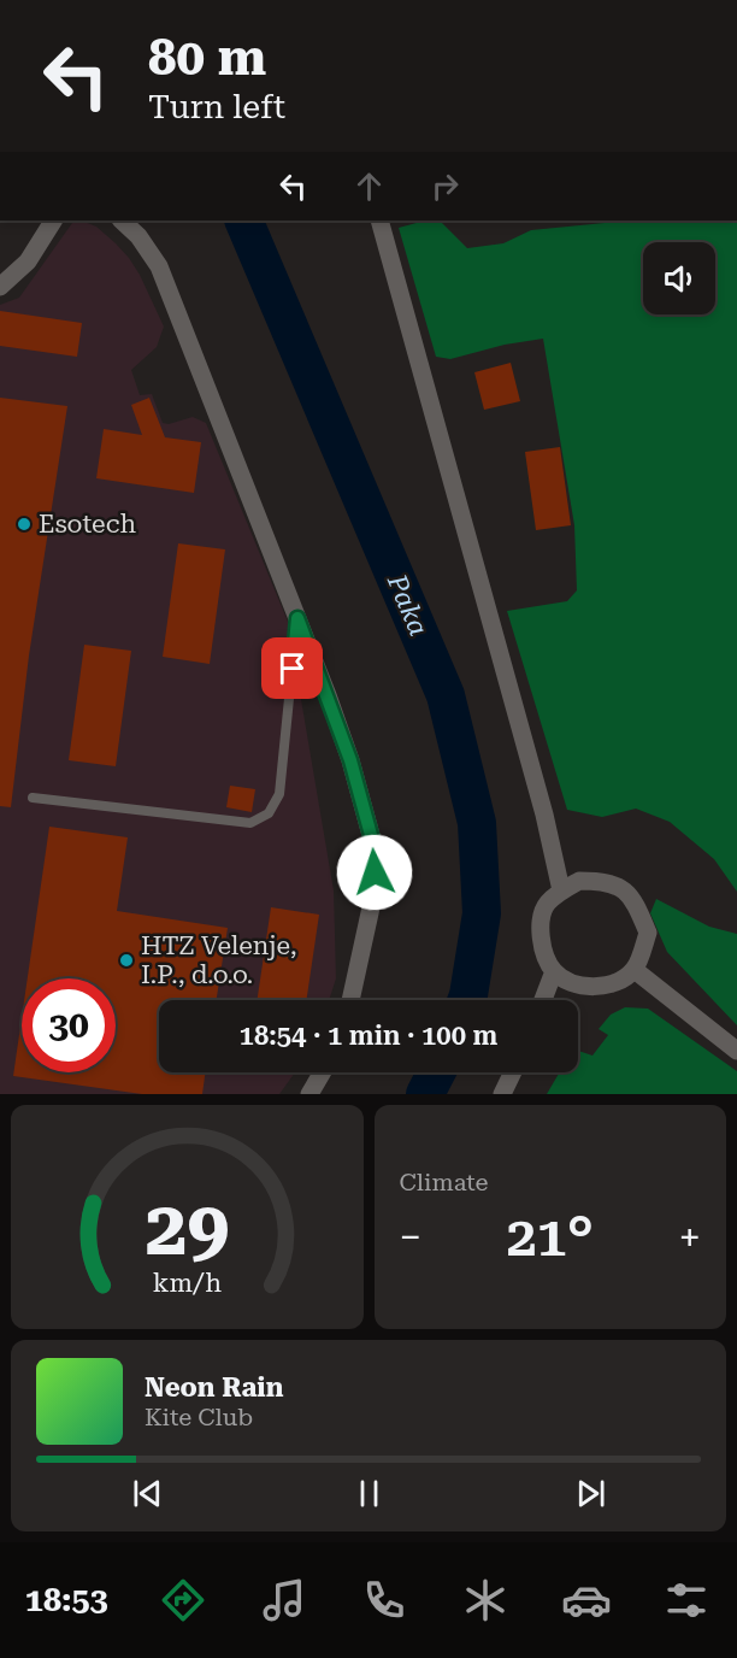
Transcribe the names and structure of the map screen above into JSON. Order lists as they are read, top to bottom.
{
  "water": ["Paka"],
  "places": ["Esotech", "HTZ Velenje, I.P., d.o.o."],
  "page": {
    "turn": ["80 m", "Turn left"],
    "limit": "30",
    "trip": "18:54 · 1 min · 100 m",
    "tile": "Climate",
    "heat": ["−", "21°", "+"],
    "song": ["Neon Rain", "Kite Club"],
    "tabs": "18:53",
    "gauge": ["29", "km/h"]
  }
}
